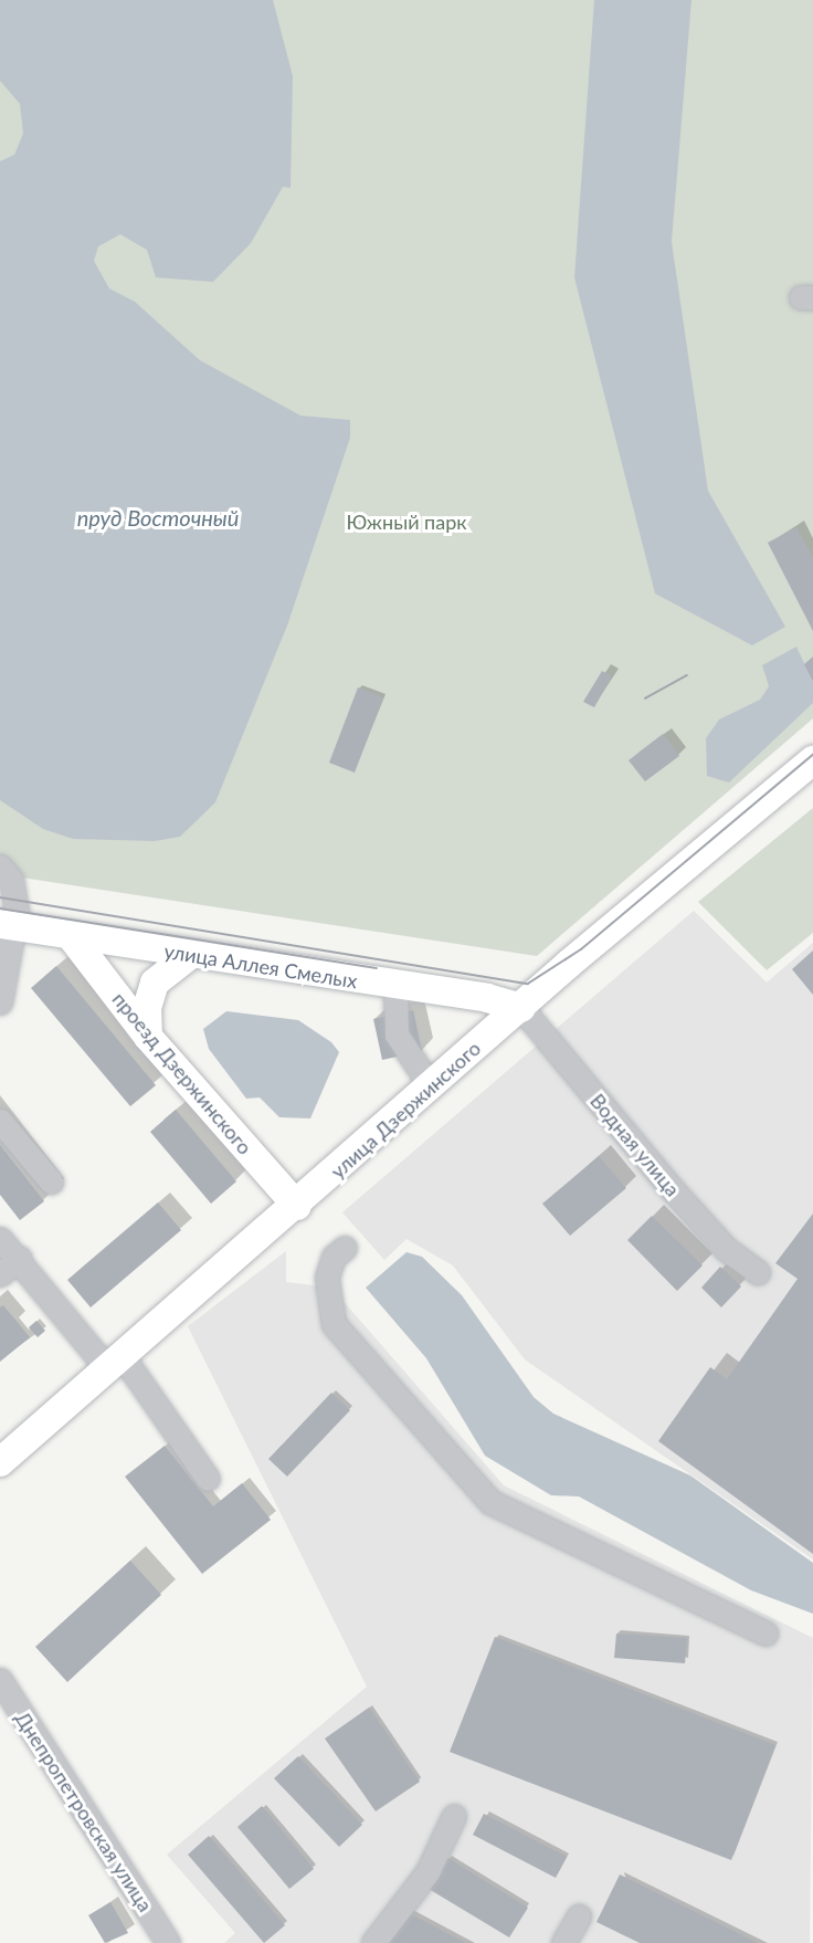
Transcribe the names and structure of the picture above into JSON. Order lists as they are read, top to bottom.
{
  "streets": {
    "main road": ["улица Аллея Смелых", "проезд Дзержинского", "улица Дзержинского"],
    "street": ["Водная улица", "Днепропетровская улица"]
  },
  "crossings": [
    ["улица Аллея Смелых", "проезд Дзержинского"],
    ["улица Аллея Смелых", "улица Дзержинского"],
    ["улица Аллея Смелых", "Водная улица"],
    ["проезд Дзержинского", "улица Дзержинского"],
    ["улица Дзержинского", "Водная улица"]
  ],
  "water": ["пруд Восточный"],
  "parks": ["Южный парк"]
}
